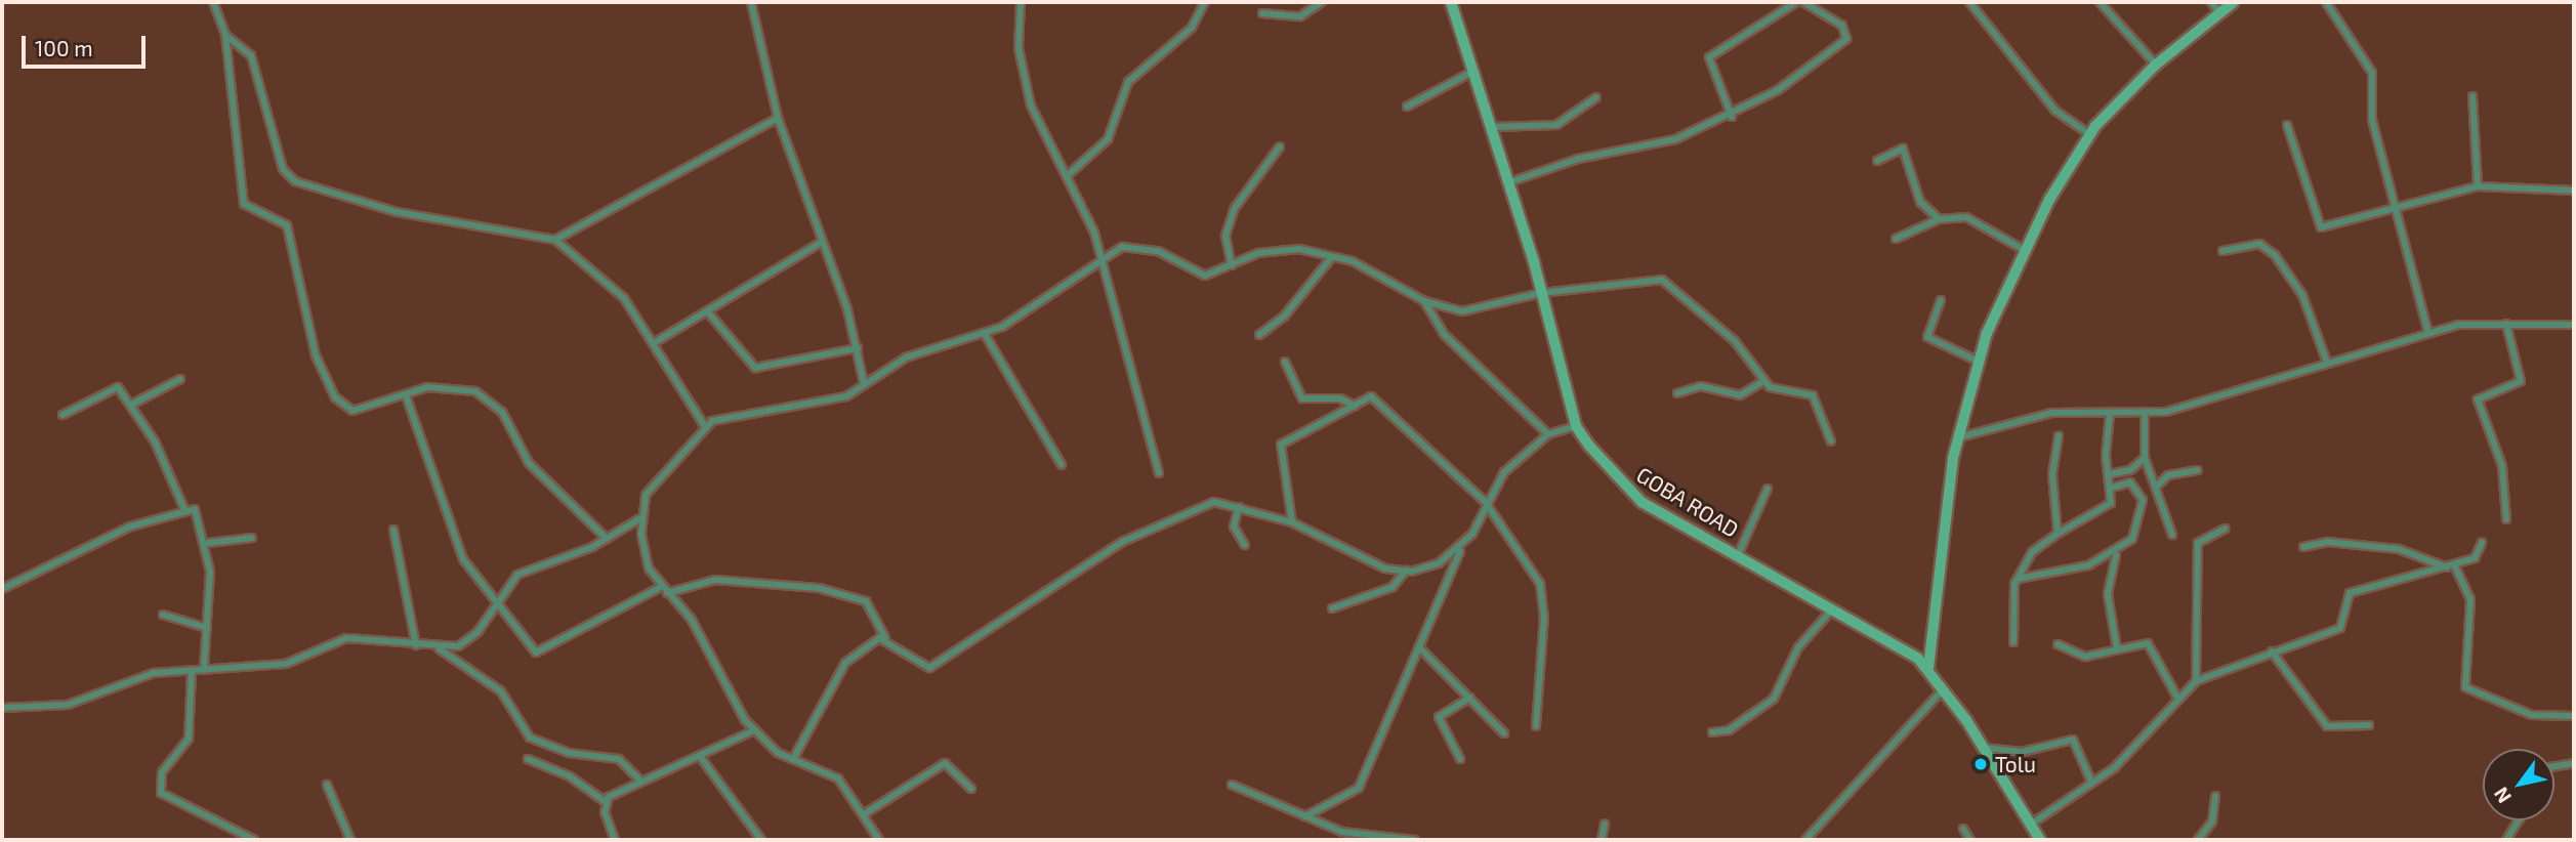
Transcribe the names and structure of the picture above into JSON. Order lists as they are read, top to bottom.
{
  "streets": {
    "street": ["GOBA ROAD"]
  },
  "places": ["Tolu"],
  "scale_bar": "100 m",
  "north": "bottom left"
}
